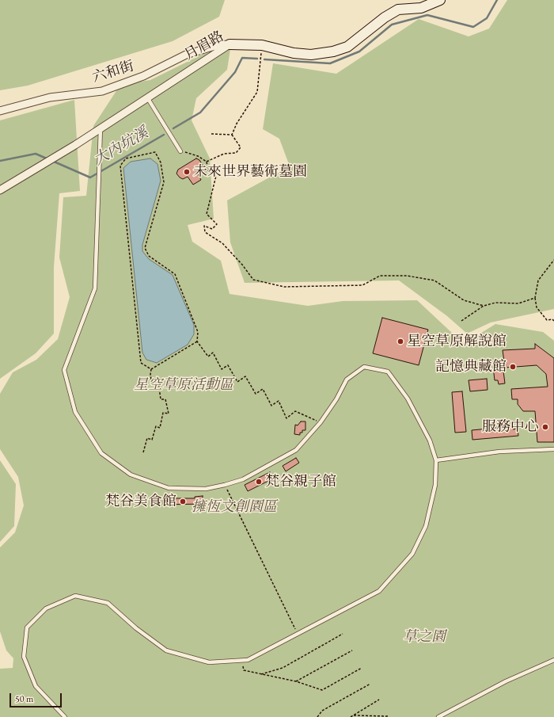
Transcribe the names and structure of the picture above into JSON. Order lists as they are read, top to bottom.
{
  "streets": {
    "street": ["月眉路", "六和街"]
  },
  "crossings": [
    ["月眉路", "六和街"]
  ],
  "water": ["大內坑溪"],
  "parks": ["星空草原活動區", "擁恆文創園區", "草之園"],
  "places": [
    "未來世界藝術墓園",
    "星空草原解說館",
    "記憶典藏館",
    "服務中心",
    "梵谷親子館",
    "梵谷美食館"
  ],
  "scale_bar": "50 m"
}
